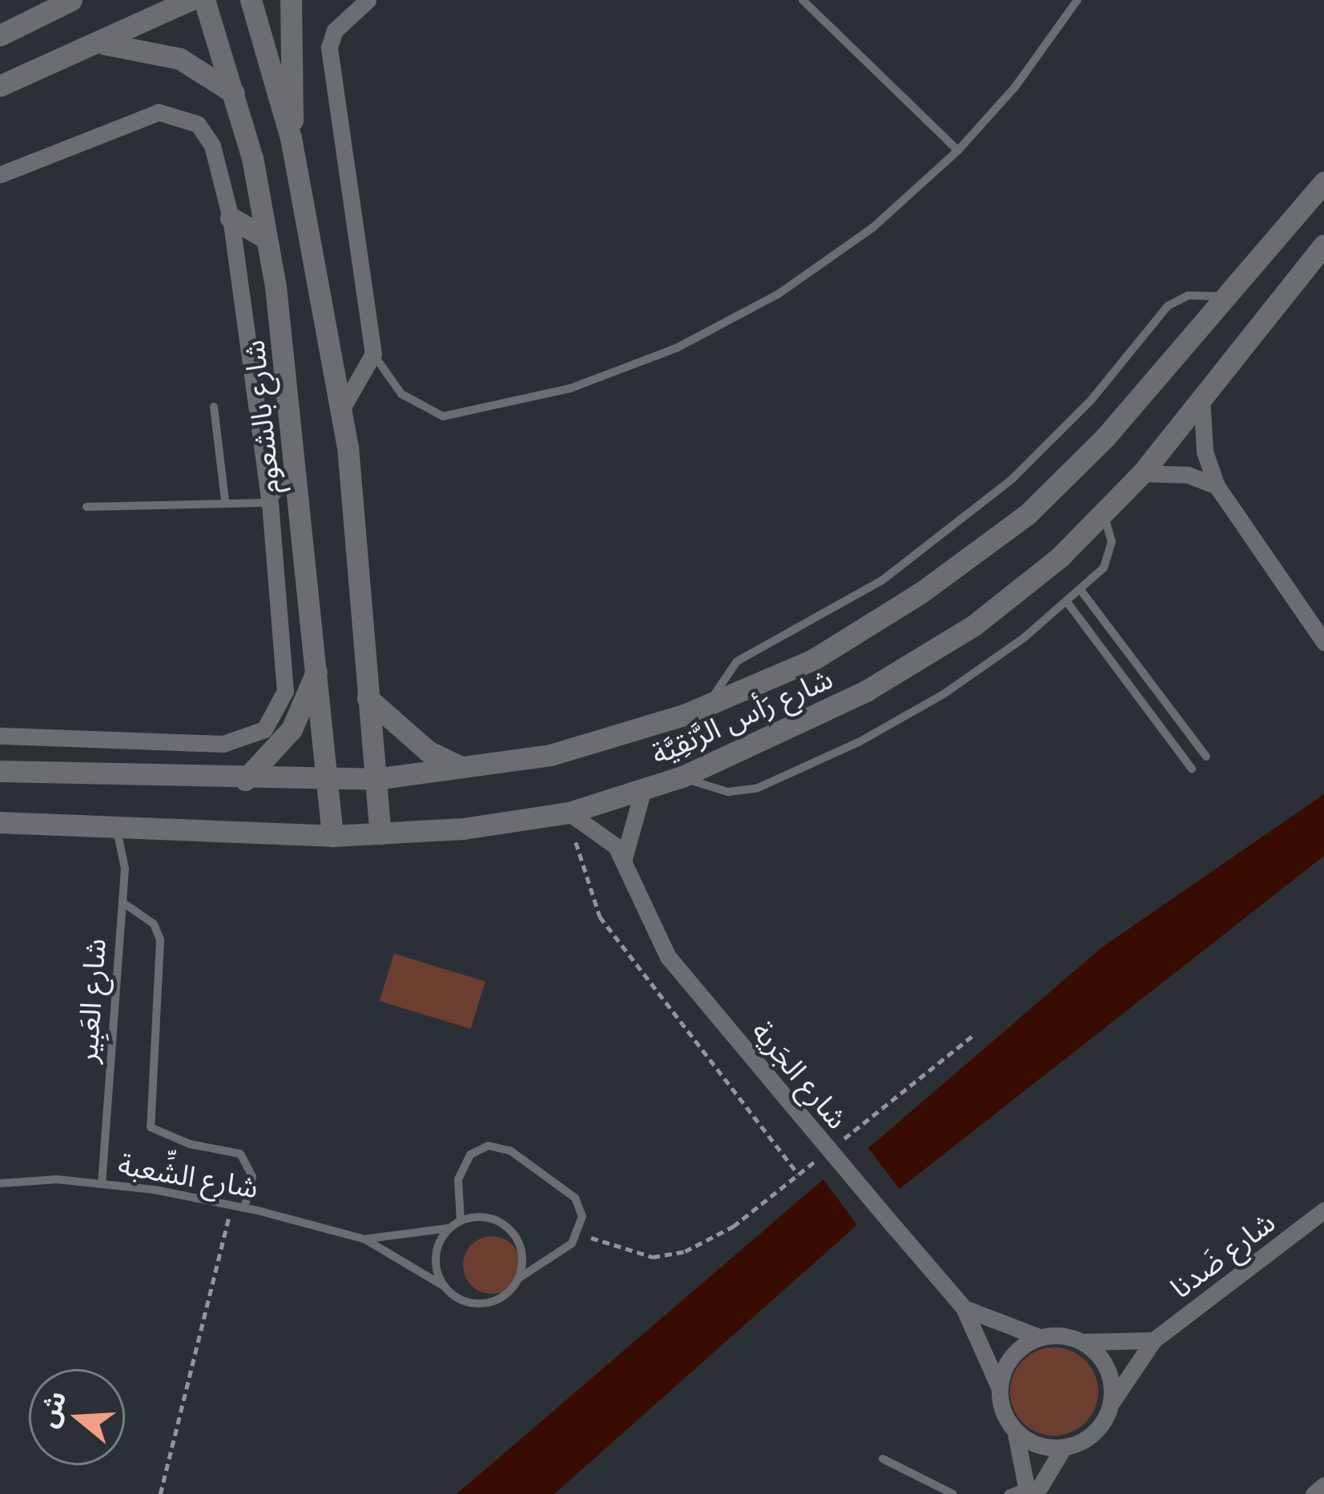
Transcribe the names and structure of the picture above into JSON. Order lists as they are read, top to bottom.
{
  "streets": {
    "street": [
      "شارع بالشعوم",
      "شارع رَأس الرَّنقِيَّة",
      "شارع الجَرية",
      "شارع ضَدنا"
    ],
    "lane": ["شارع العَبِير", "شارع الشِّعبة"]
  },
  "crossings": [
    ["شارع بالشعوم", "شارع رَأس الرَّنقِيَّة"],
    ["شارع رَأس الرَّنقِيَّة", "شارع العَبِير"],
    ["شارع رَأس الرَّنقِيَّة", "شارع الجَرية"],
    ["شارع العَبِير", "شارع الشِّعبة"],
    ["شارع الجَرية", "شارع ضَدنا"]
  ],
  "north": "left"
}
